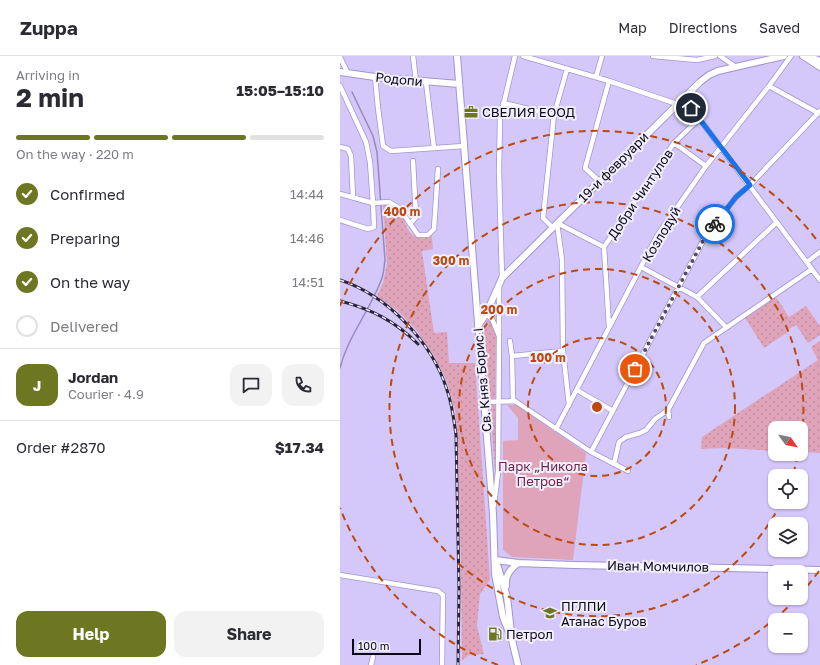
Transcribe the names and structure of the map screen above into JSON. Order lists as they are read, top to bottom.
{
  "streets": {
    "street": [
      "Родопи",
      "19-и февруари",
      "Добри Чинтулов",
      "Козлодуй",
      "Св. Княз Борис I",
      "Иван Момчилов"
    ]
  },
  "crossings": [
    ["Родопи", "Св. Княз Борис I"],
    ["19-и февруари", "Св. Княз Борис I"],
    ["Добри Чинтулов", "Козлодуй"],
    ["Св. Княз Борис I", "Иван Момчилов"]
  ],
  "parks": ["Парк „Никола Петров“"],
  "places": {
    "office": ["СВЕЛИЯ ЕООД"],
    "school or university": ["ПГЛПИ Атанас Буров"],
    "fuel station": ["Петрол"]
  },
  "scale_bar": "100 m",
  "north": "bottom right",
  "page": {
    "header": "Zuppa",
    "nav": ["Map", "Directions", "Saved"],
    "heading": ["2 min", "Arriving in", "15:05–15:10"],
    "panel": [
      "Jordan",
      "Courier · 4.9",
      "Order #2870",
      "$17.34"
    ],
    "bar": "On the way · 220 m",
    "list": [
      ["Confirmed", "14:44"],
      ["Preparing", "14:46"],
      ["On the way", "14:51"],
      "Delivered"
    ],
    "round": "J",
    "map_buttons": ["+", "−"],
    "buttons": ["Help", "Share"],
    "scale": "100 m"
  },
  "rings": [
    "400 m",
    "300 m",
    "200 m",
    "100 m"
  ]
}
